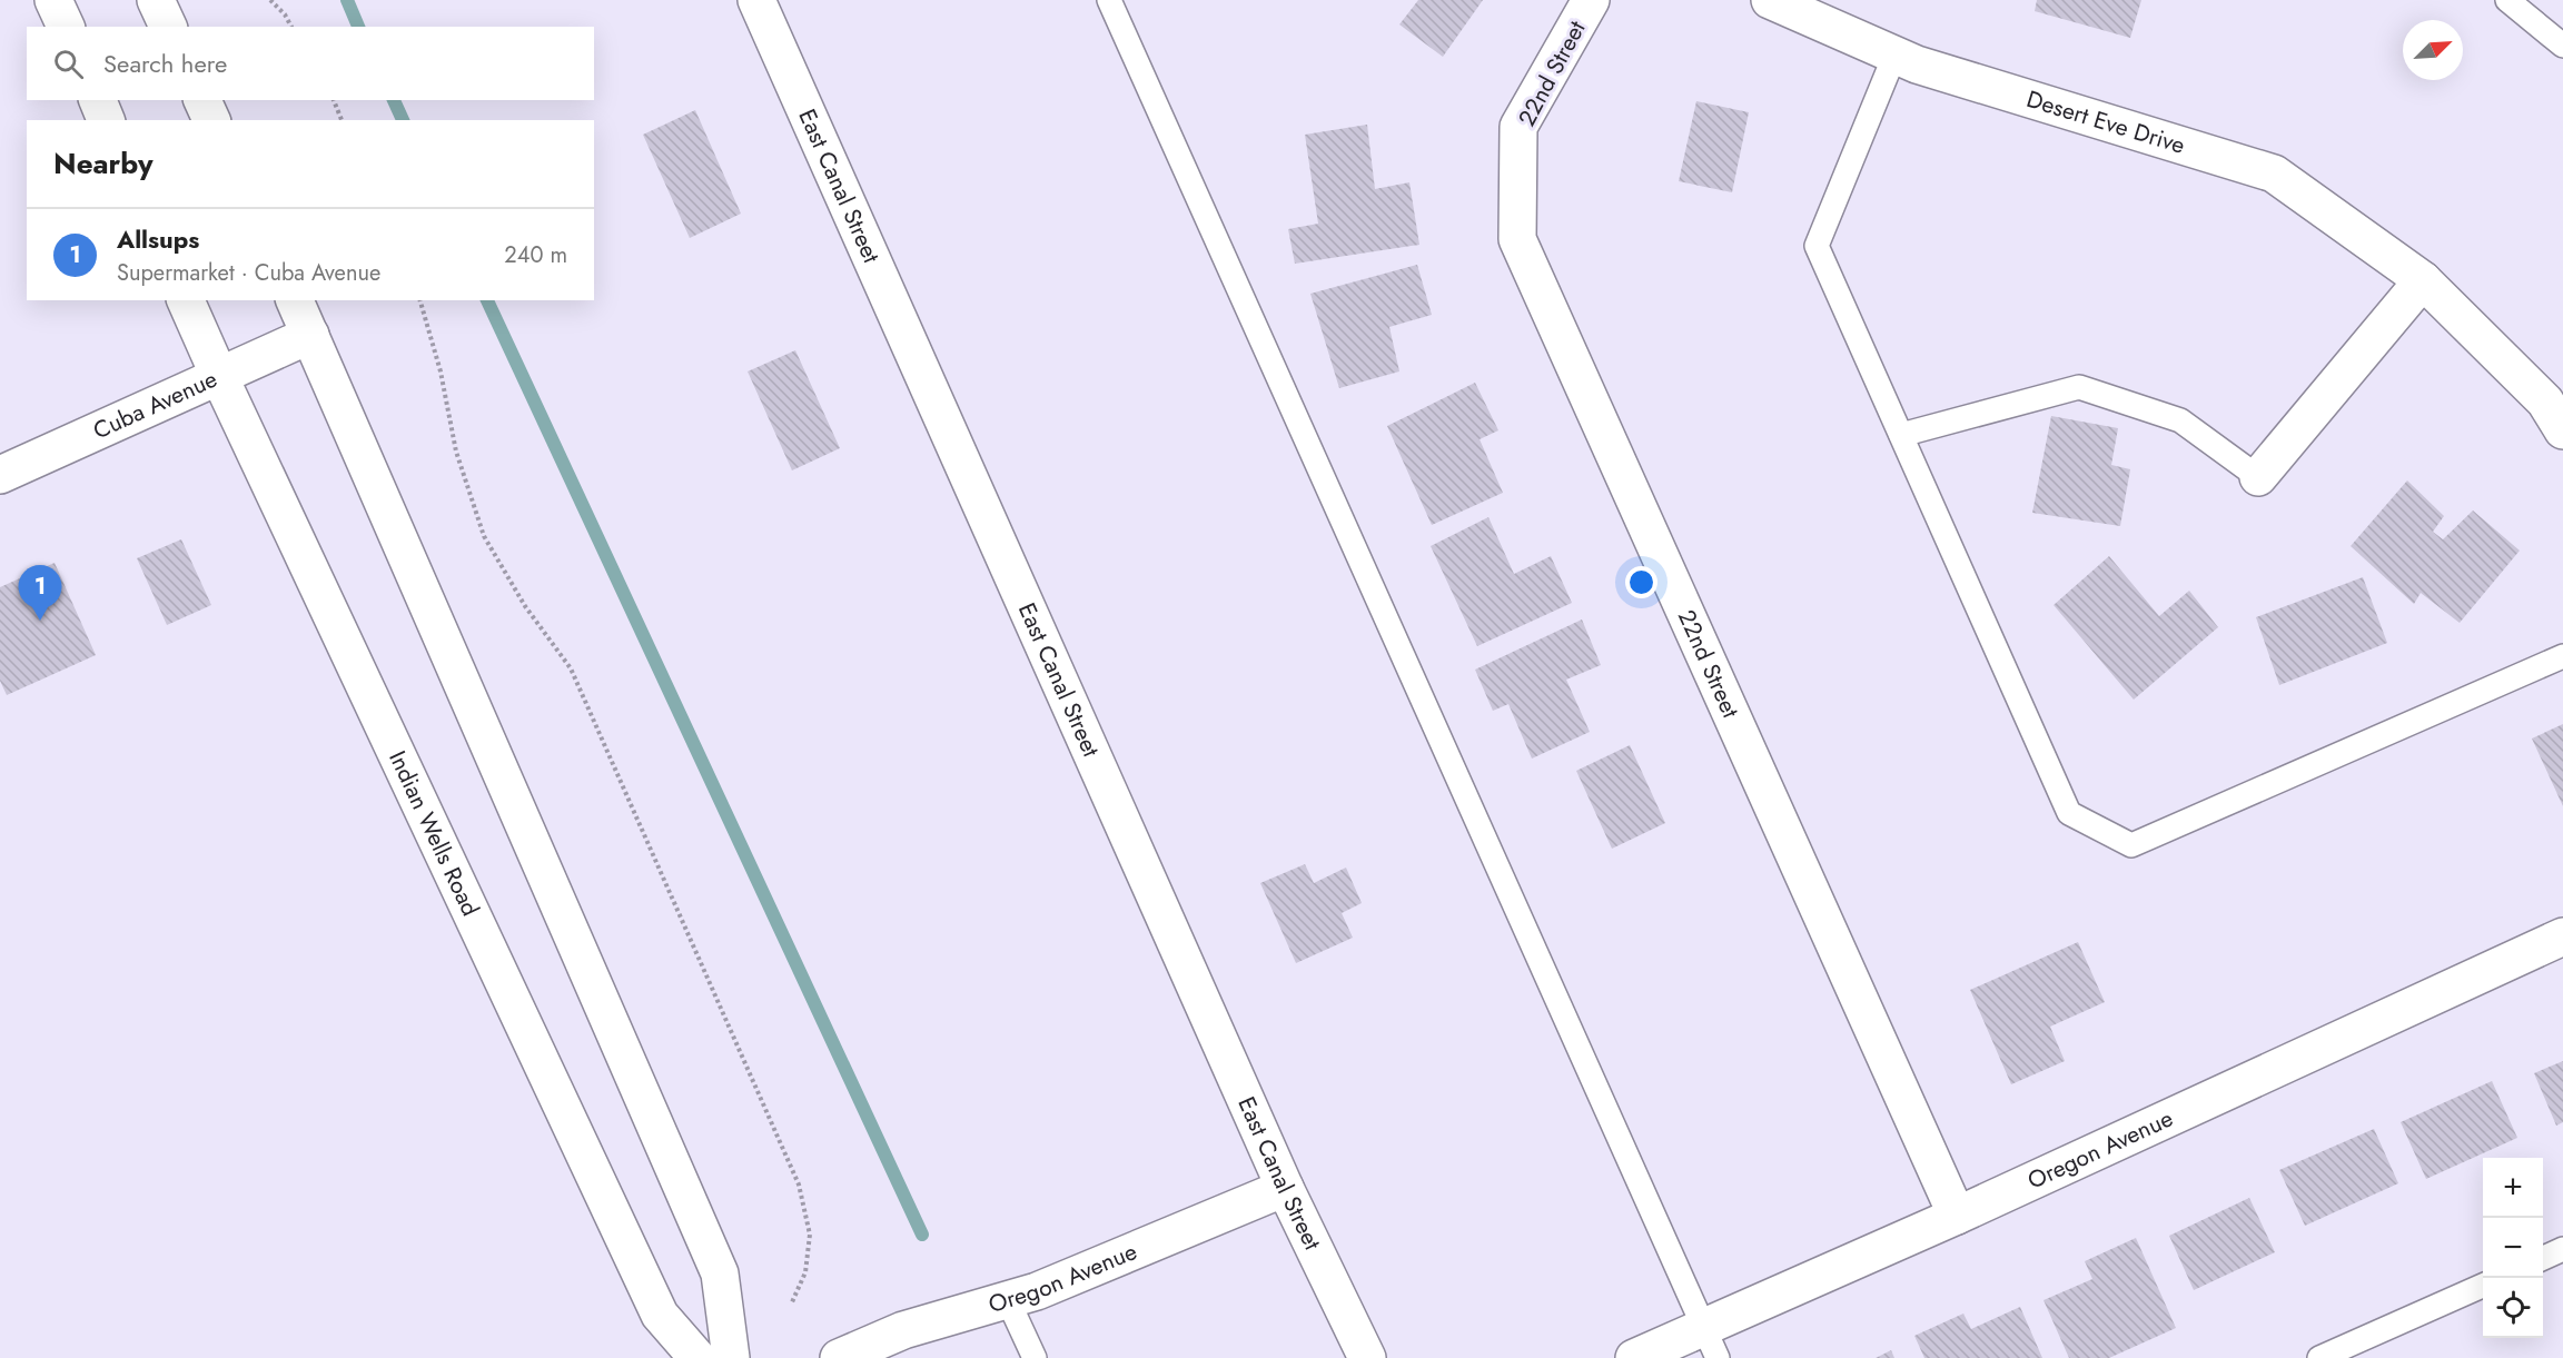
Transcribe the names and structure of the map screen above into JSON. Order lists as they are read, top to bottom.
{
  "streets": {
    "street": [
      "22nd Street",
      "Desert Eve Drive",
      "East Canal Street",
      "Cuba Avenue",
      "Indian Wells Road",
      "Oregon Avenue"
    ]
  },
  "crossings": [
    ["22nd Street", "Oregon Avenue"],
    ["East Canal Street", "Oregon Avenue"],
    ["Cuba Avenue", "Indian Wells Road"]
  ],
  "north": "top right",
  "page": {
    "search": "Search here",
    "heading": "Nearby",
    "list": [
      {
        "mark": "1",
        "name": "Allsups",
        "note": "Supermarket · Cuba Avenue",
        "value": "240 m"
      }
    ],
    "pins": "1",
    "map_buttons": ["+", "−"]
  }
}
